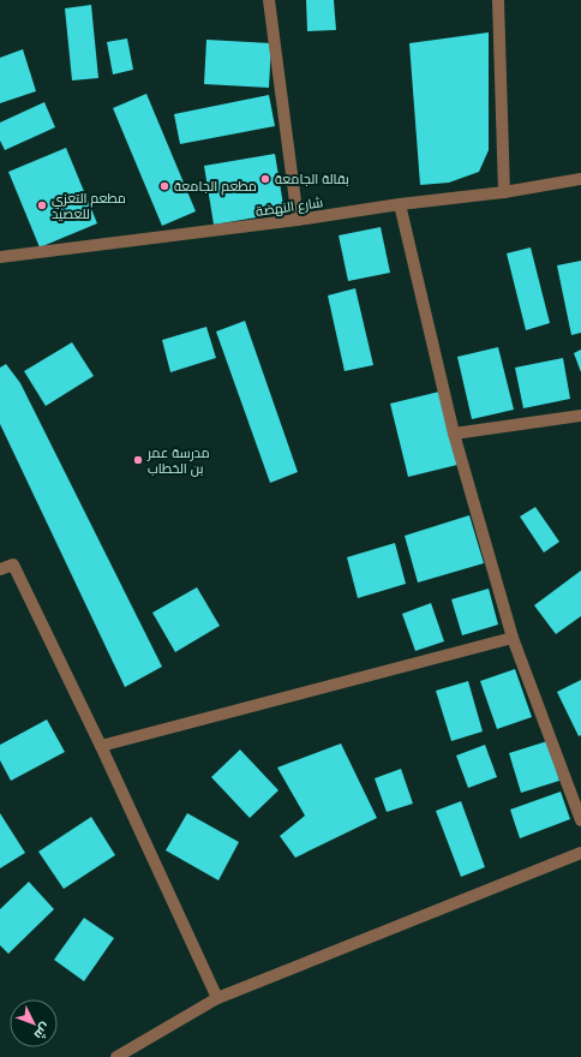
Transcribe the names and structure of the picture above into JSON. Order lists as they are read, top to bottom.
{
  "streets": {
    "street": ["شارع النهضة"]
  },
  "places": [
    "بقالة الجامعة",
    "مطعم الجامعة",
    "مطعم التعزي للعصيد",
    "مدرسة عمر بن الخطاب"
  ],
  "north": "bottom right"
}
